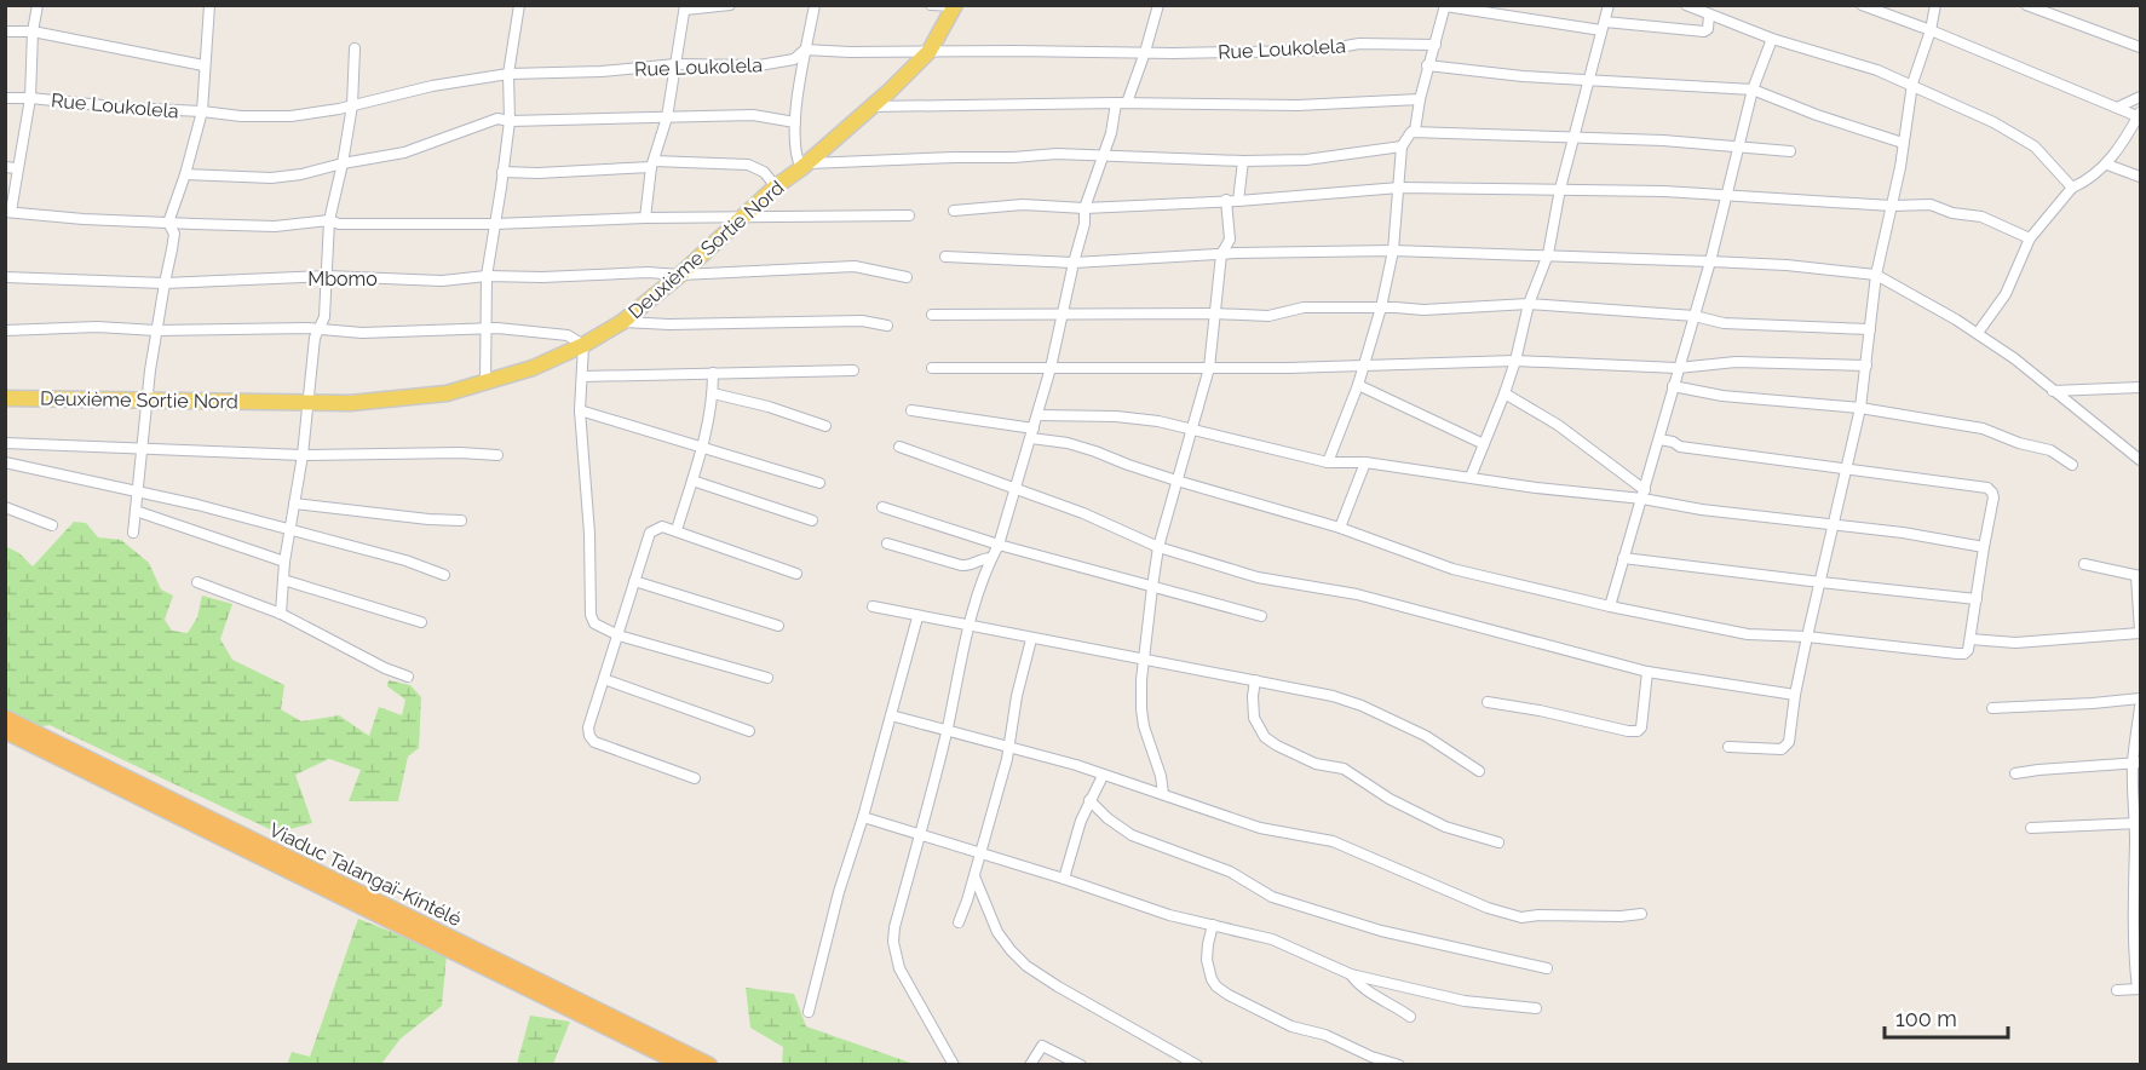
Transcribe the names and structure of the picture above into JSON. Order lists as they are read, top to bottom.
{
  "streets": {
    "highway": ["Viaduc Talangaï-Kintélé"],
    "main road": ["Deuxième Sortie Nord"],
    "street": ["Rue Loukolela", "Mbomo"]
  },
  "crossings": [
    ["Rue Loukolela", "Deuxième Sortie Nord"],
    ["Deuxième Sortie Nord", "Mbomo"]
  ],
  "scale_bar": "100 m"
}
